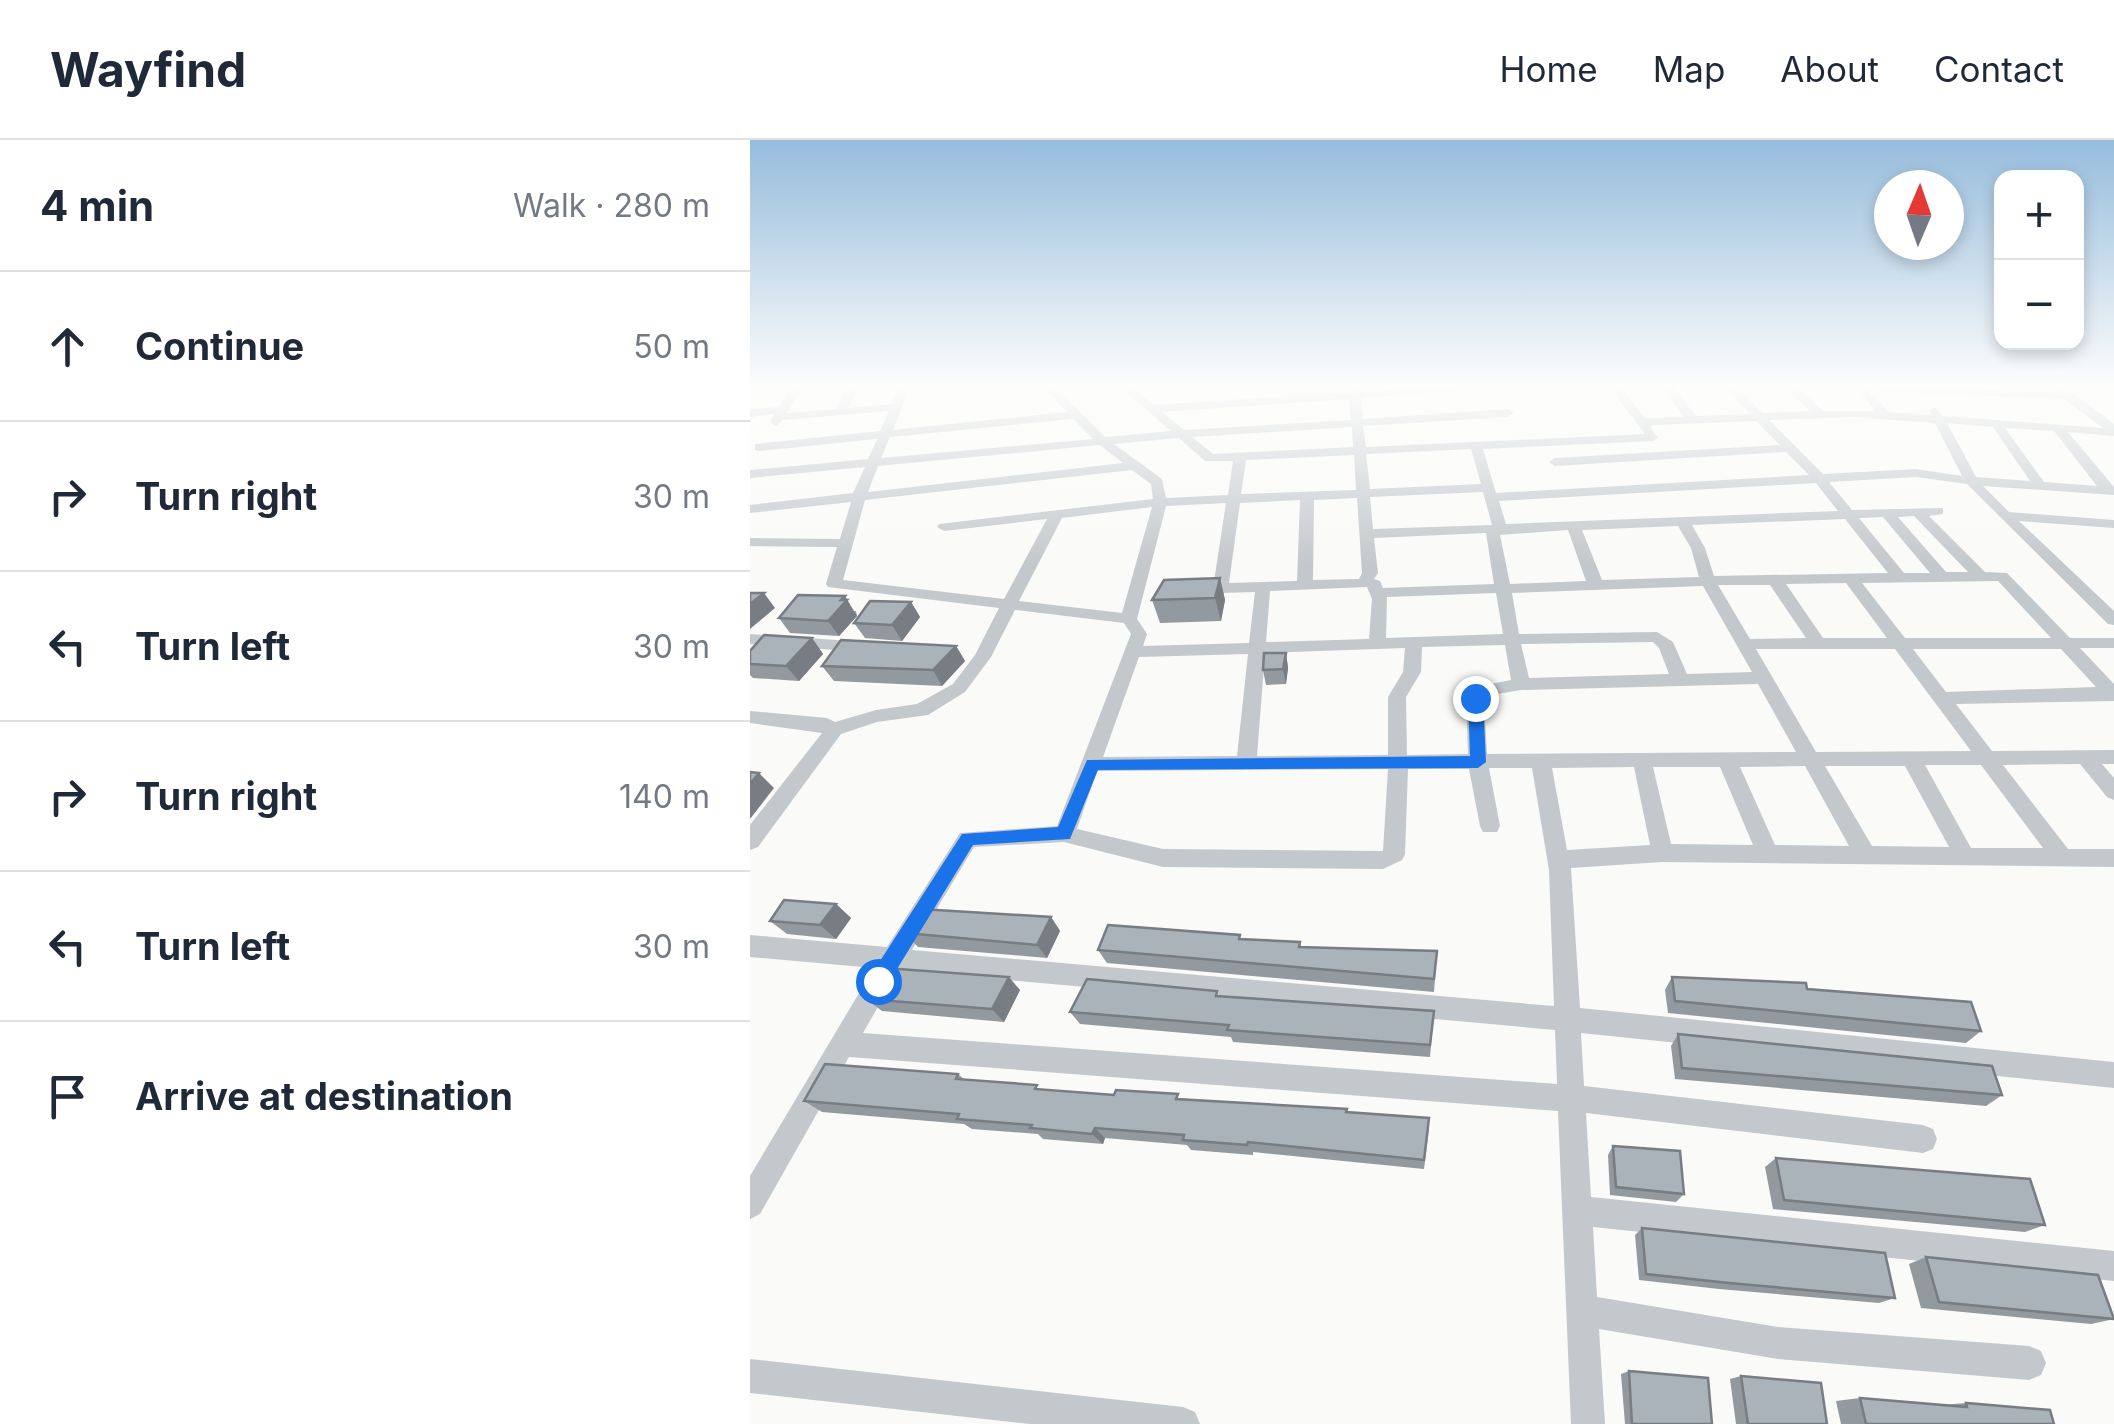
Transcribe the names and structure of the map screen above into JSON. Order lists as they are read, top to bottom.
{
  "north": "top",
  "page": {
    "header": "Wayfind",
    "nav": [
      "Home",
      "Map",
      "About",
      "Contact"
    ],
    "heading": ["4 min", "Walk · 280 m"],
    "map_buttons": ["+", "−"],
    "list": [
      ["Continue", "50 m"],
      ["Turn right", "30 m"],
      ["Turn left", "30 m"],
      ["Turn right", "140 m"],
      ["Turn left", "30 m"],
      "Arrive at destination"
    ]
  }
}
